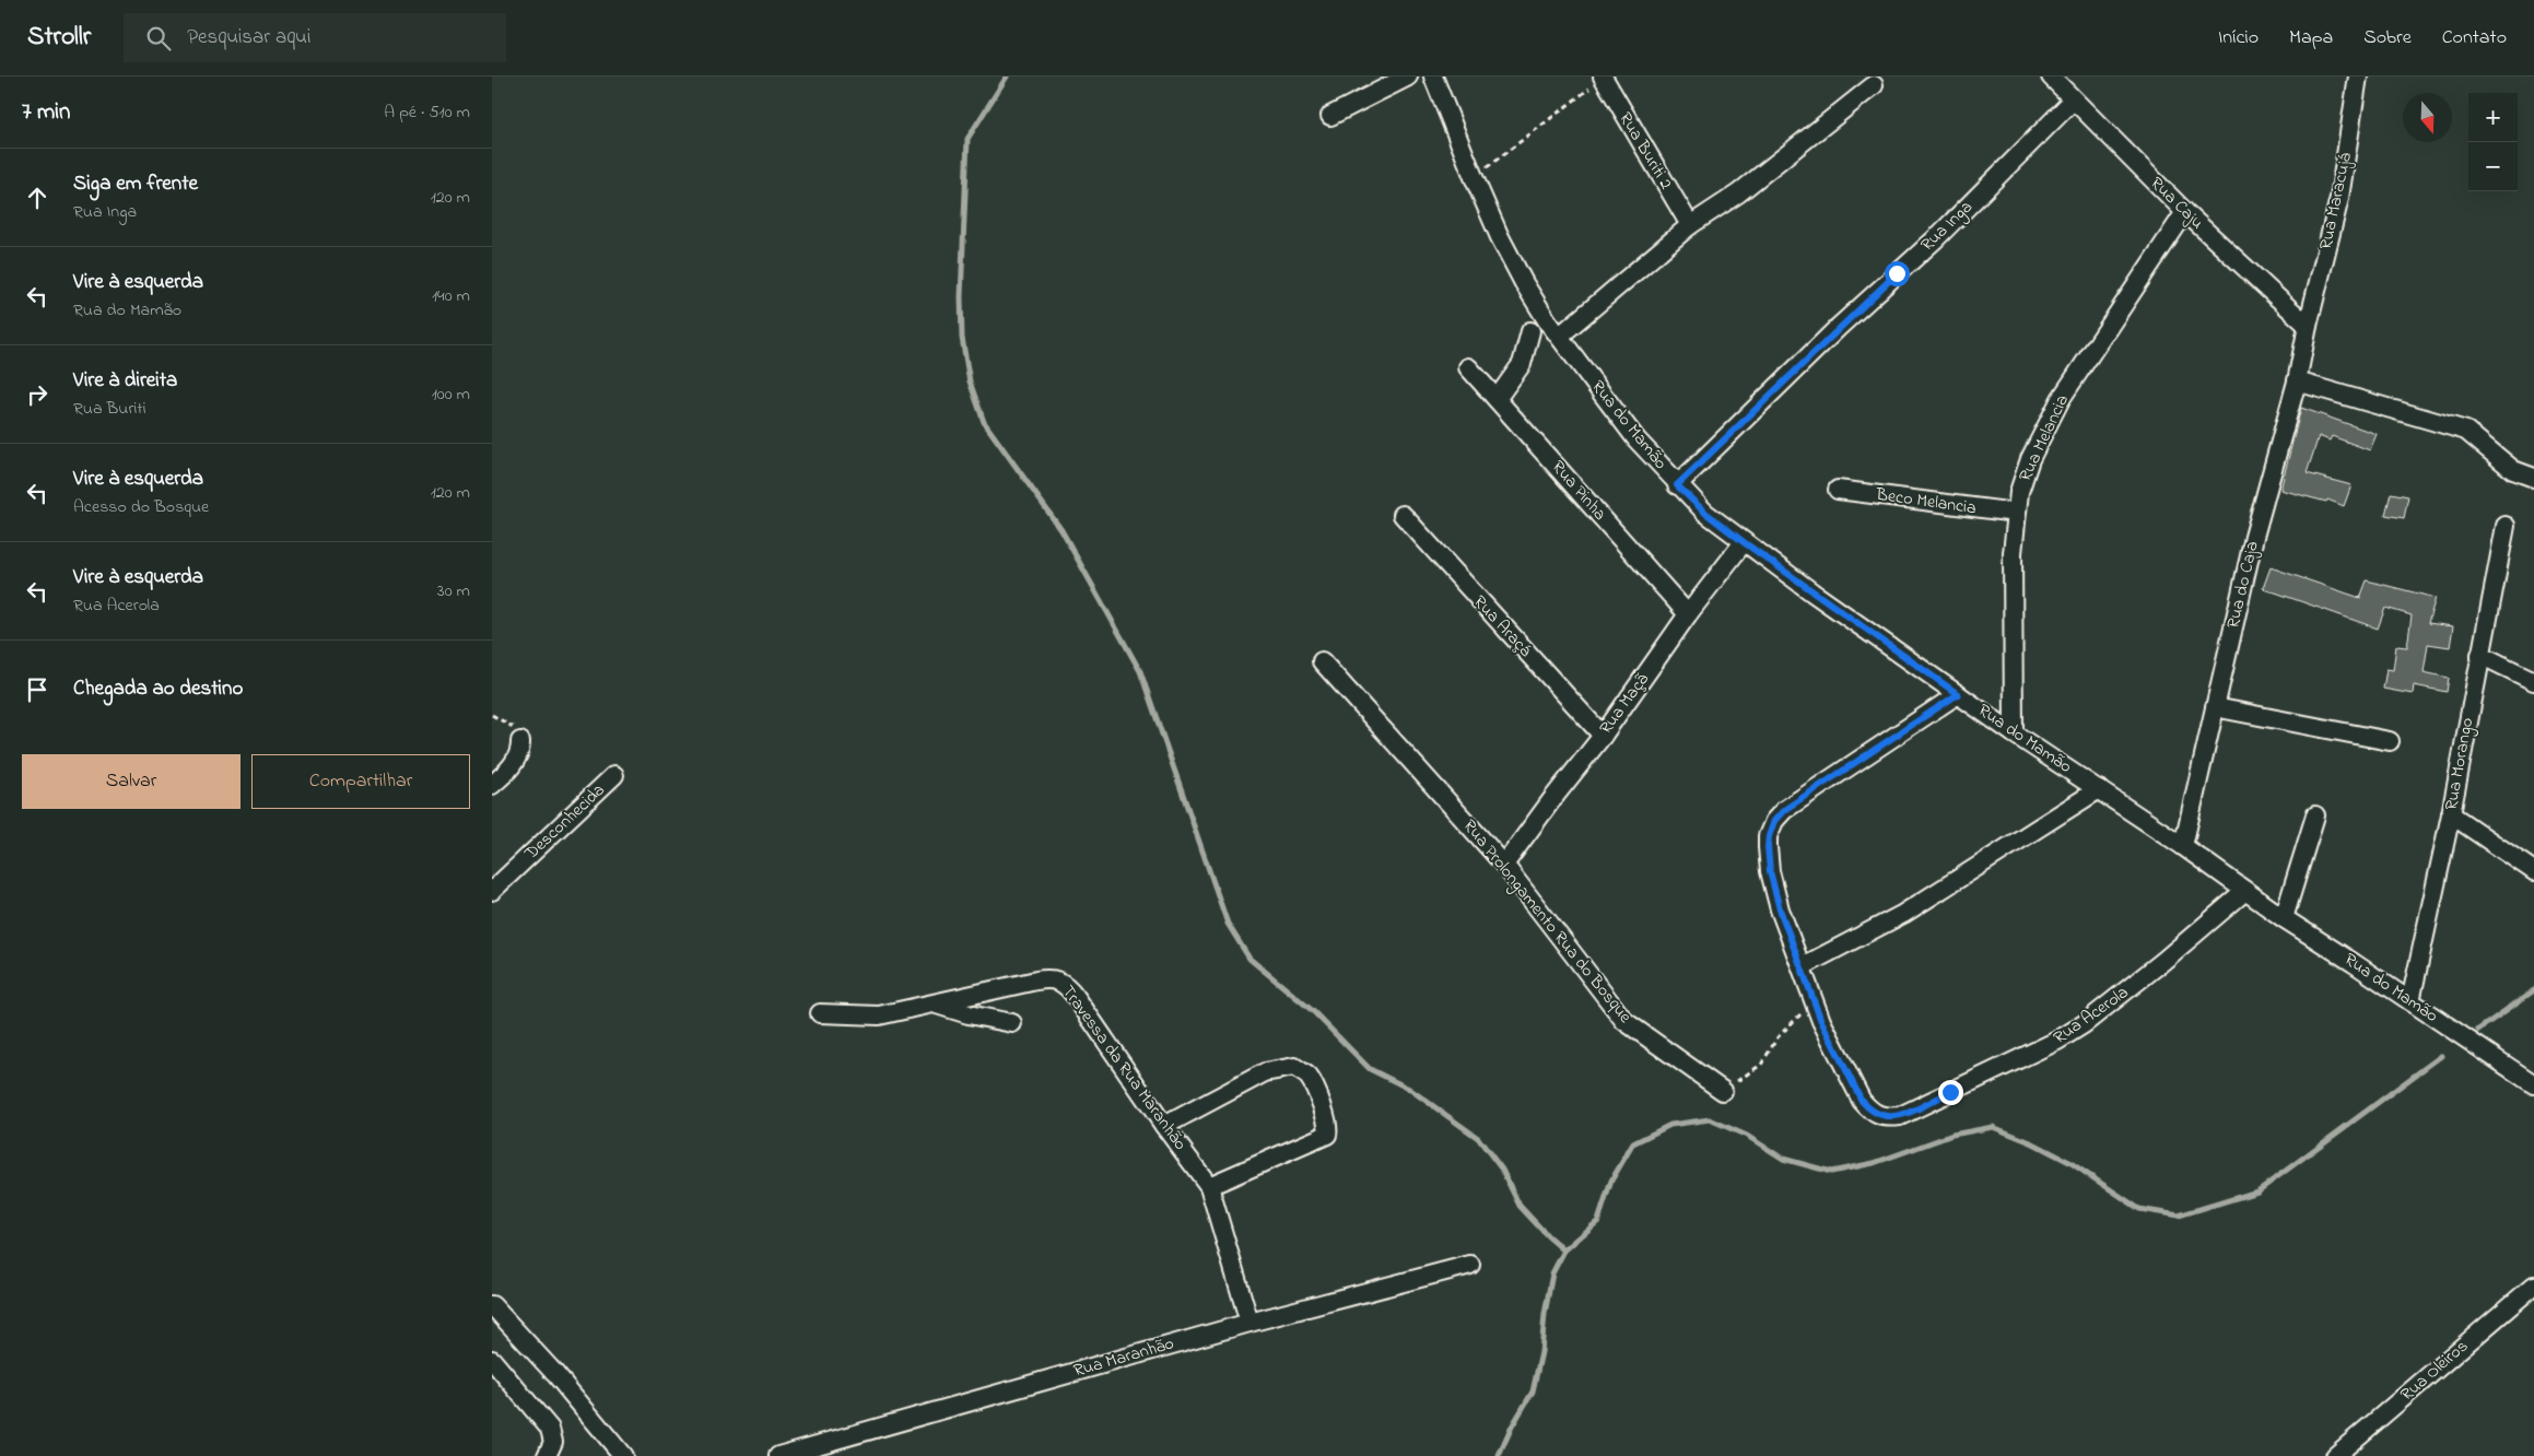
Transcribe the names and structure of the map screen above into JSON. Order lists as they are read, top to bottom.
{
  "streets": {
    "street": [
      "Rua Buriti 2",
      "Rua Maracujá",
      "Rua Caju",
      "Rua Inga",
      "Rua do Mamão",
      "Rua Melancia",
      "Rua Pinha",
      "Beco Melancia",
      "Rua do Caja",
      "Rua Araçá",
      "Rua Maçã",
      "Rua Morango",
      "Desconhecida",
      "Rua Prolongamento Rua do Bosque",
      "Rua Acerola",
      "Travessa da Rua Maranhão",
      "Rua Maranhão",
      "Rua Oleiros"
    ]
  },
  "crossings": [
    ["Rua Maracujá", "Rua Caju"],
    ["Rua Maracujá", "Rua do Caja"],
    ["Rua Caju", "Rua Inga"],
    ["Rua Caju", "Rua Melancia"],
    ["Rua Caju", "Rua do Caja"],
    ["Rua Inga", "Rua do Mamão"],
    ["Rua do Mamão", "Rua Melancia"],
    ["Rua do Mamão", "Rua do Caja"],
    ["Rua do Mamão", "Rua Maçã"],
    ["Rua do Mamão", "Rua Morango"],
    ["Rua do Mamão", "Rua Acerola"],
    ["Rua Melancia", "Beco Melancia"],
    ["Rua Pinha", "Rua Maçã"],
    ["Rua Araçá", "Rua Maçã"],
    ["Rua Maçã", "Rua Prolongamento Rua do Bosque"],
    ["Travessa da Rua Maranhão", "Rua Maranhão"]
  ],
  "north": "bottom",
  "page": {
    "header": "Strollr",
    "search": "Pesquisar aqui",
    "nav": [
      "Início",
      "Mapa",
      "Sobre",
      "Contato"
    ],
    "heading": ["7 min", "A pé · 510 m"],
    "map_buttons": ["+", "−"],
    "list": [
      ["Siga em frente", "Rua Inga", "120 m"],
      ["Vire à esquerda", "Rua do Mamão", "140 m"],
      ["Vire à direita", "Rua Buriti", "100 m"],
      ["Vire à esquerda", "Acesso do Bosque", "120 m"],
      ["Vire à esquerda", "Rua Acerola", "30 m"],
      "Chegada ao destino"
    ],
    "buttons": ["Salvar", "Compartilhar"]
  }
}
